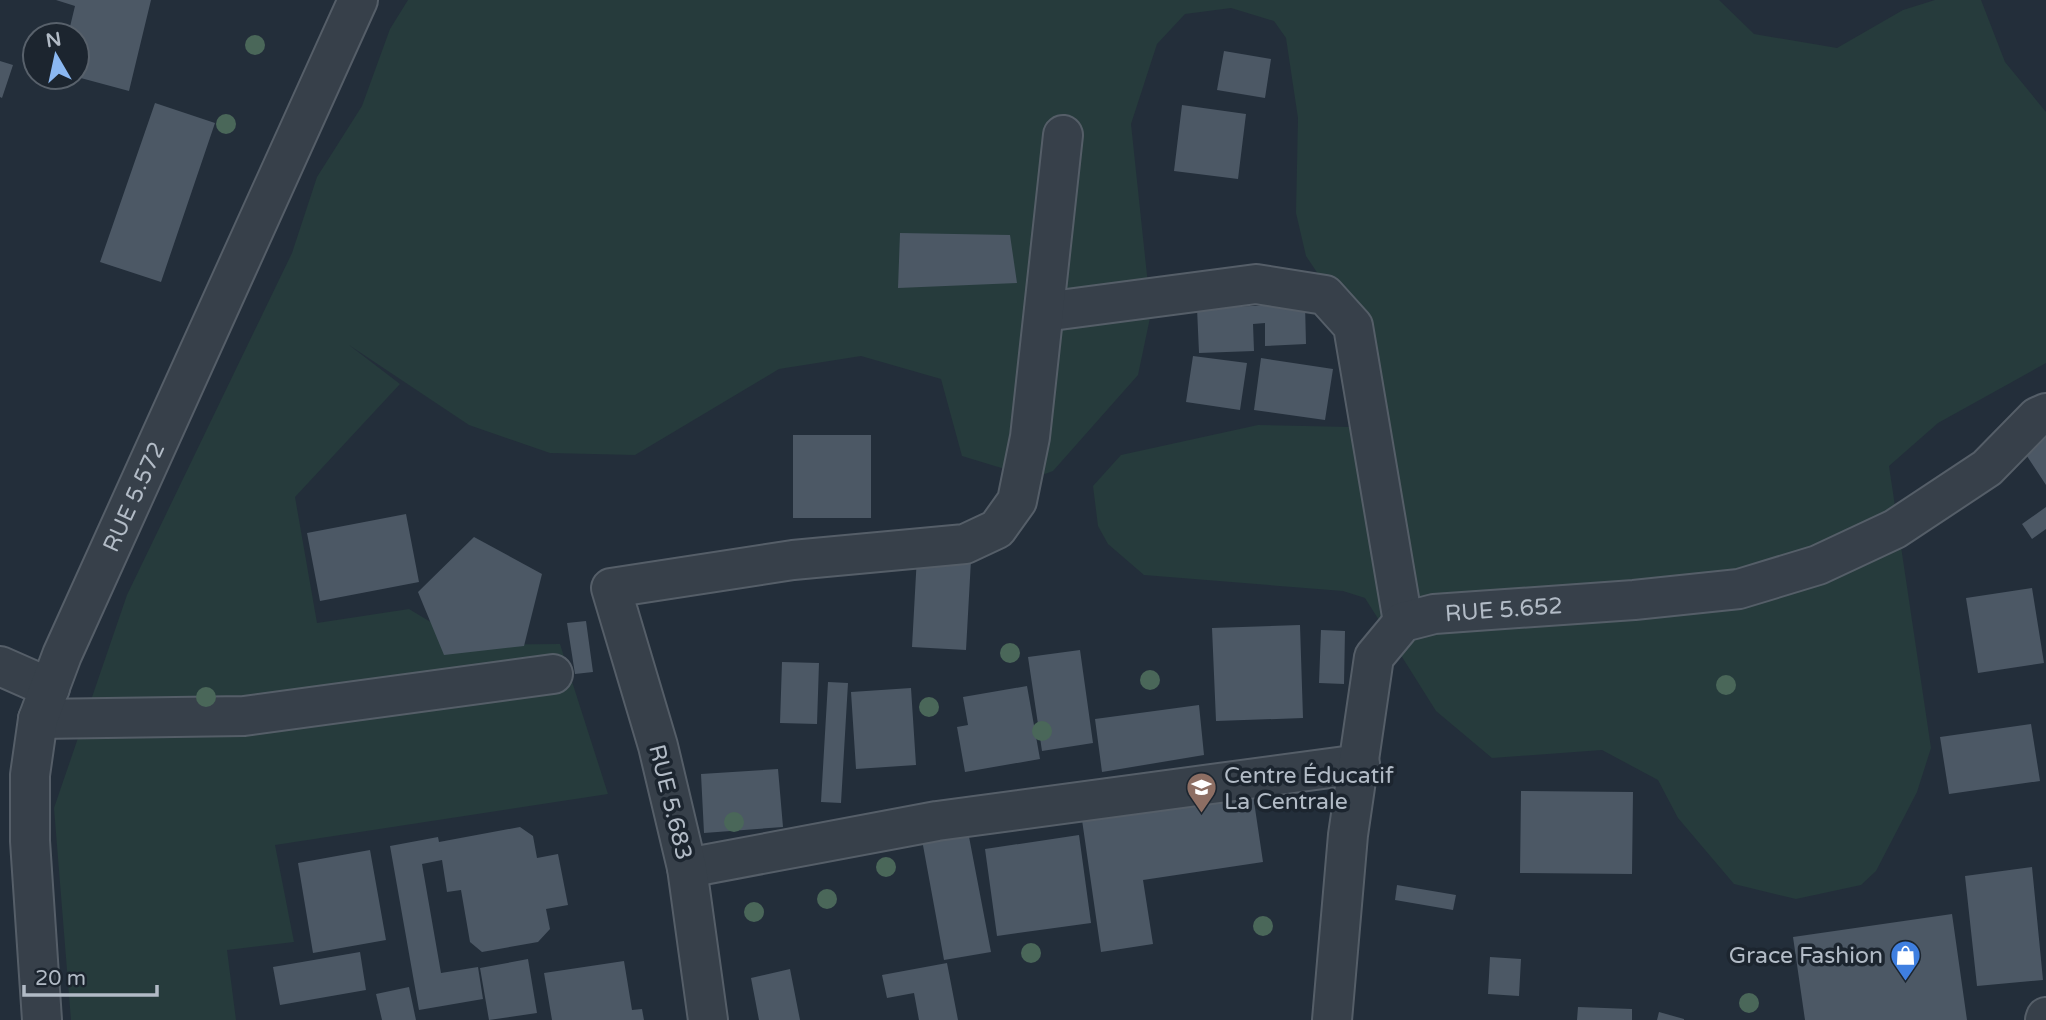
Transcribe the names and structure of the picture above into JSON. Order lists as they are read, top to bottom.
{
  "streets": {
    "street": ["RUE 5.572", "RUE 5.652", "RUE 5.683"]
  },
  "places": {
    "school or university": ["Centre Éducatif La Centrale"],
    "shop": ["Grace Fashion"]
  },
  "scale_bar": "20 m",
  "north": "top"
}
